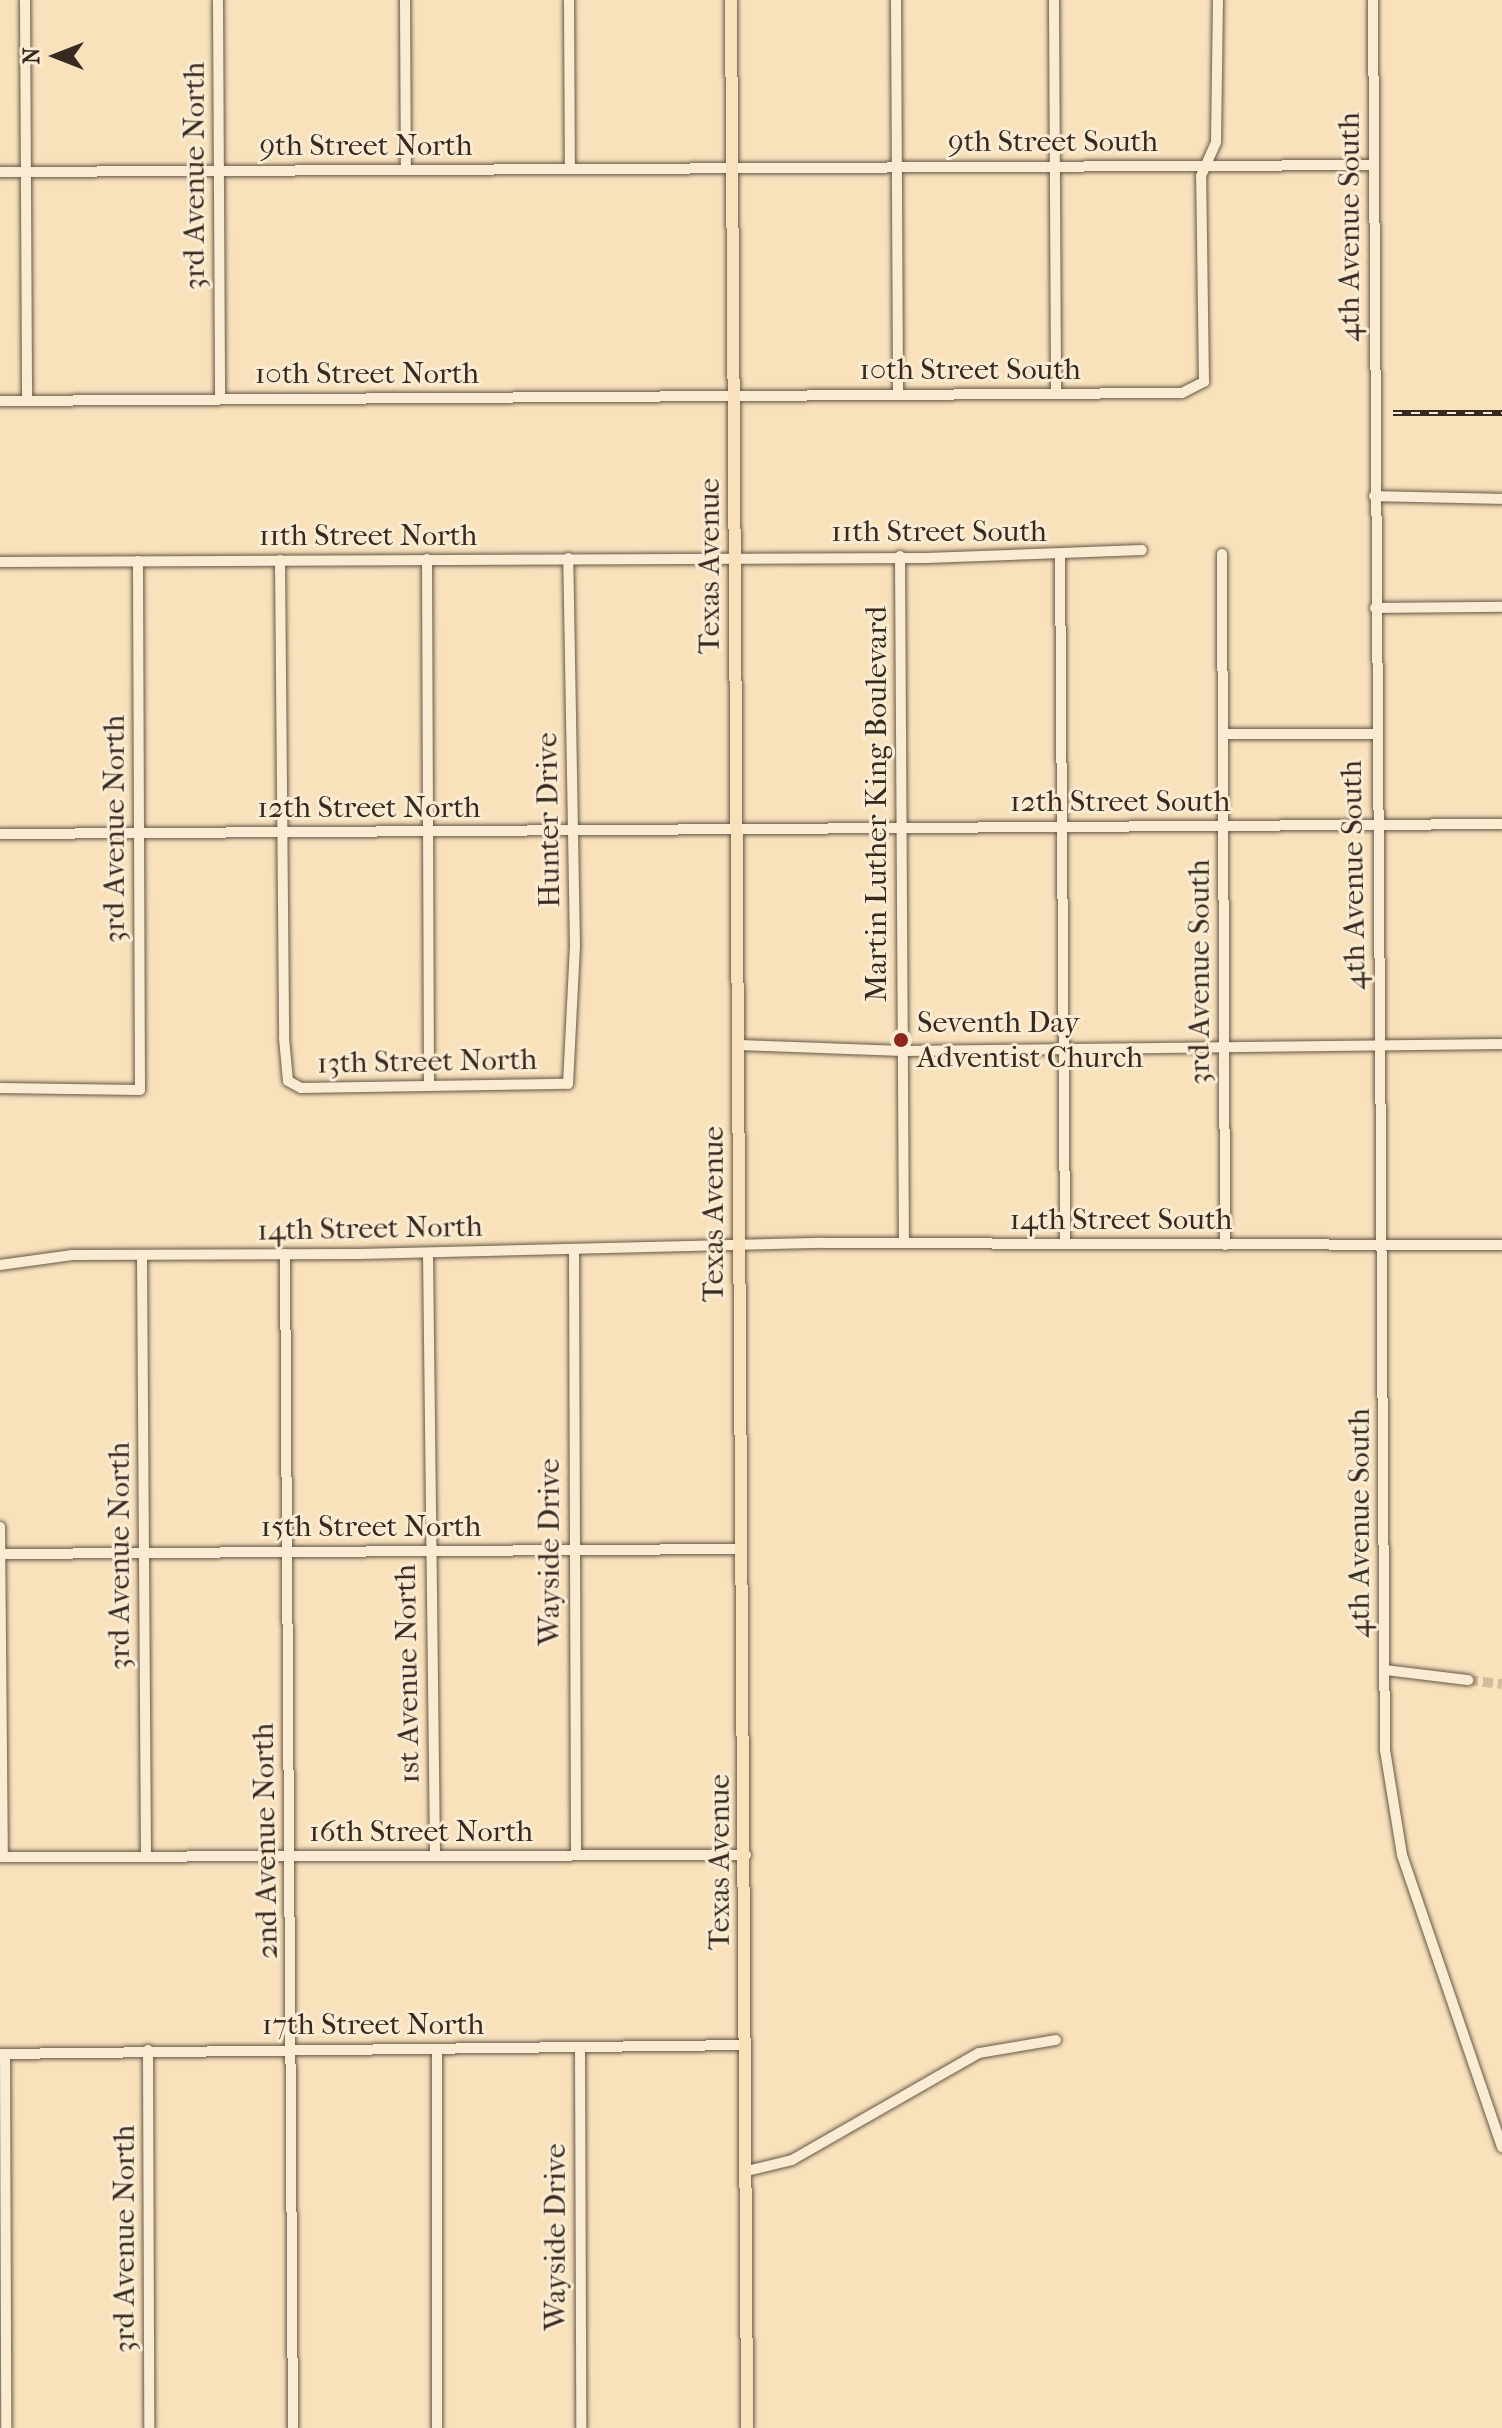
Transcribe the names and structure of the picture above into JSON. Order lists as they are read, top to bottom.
{
  "streets": {
    "main road": ["Texas Avenue"],
    "street": [
      "9th Street South",
      "9th Street North",
      "3rd Avenue North",
      "4th Avenue South",
      "10th Street South",
      "10th Street North",
      "11th Street South",
      "11th Street North",
      "12th Street South",
      "Martin Luther King Boulevard",
      "12th Street North",
      "Hunter Drive",
      "3rd Avenue South",
      "13th Street North",
      "14th Street South",
      "14th Street North",
      "15th Street North",
      "Wayside Drive",
      "1st Avenue North",
      "16th Street North",
      "2nd Avenue North",
      "17th Street North"
    ]
  },
  "crossings": [
    ["9th Street South", "9th Street North"],
    ["9th Street South", "4th Avenue South"],
    ["9th Street South", "10th Street South"],
    ["9th Street South", "Texas Avenue"],
    ["9th Street North", "3rd Avenue North"],
    ["9th Street North", "Texas Avenue"],
    ["3rd Avenue North", "10th Street North"],
    ["3rd Avenue North", "11th Street North"],
    ["3rd Avenue North", "12th Street North"],
    ["3rd Avenue North", "14th Street North"],
    ["3rd Avenue North", "15th Street North"],
    ["3rd Avenue North", "16th Street North"],
    ["3rd Avenue North", "17th Street North"],
    ["4th Avenue South", "12th Street South"],
    ["4th Avenue South", "14th Street South"],
    ["10th Street South", "10th Street North"],
    ["10th Street South", "Texas Avenue"],
    ["10th Street North", "Texas Avenue"],
    ["11th Street South", "11th Street North"],
    ["11th Street South", "Texas Avenue"],
    ["11th Street South", "Martin Luther King Boulevard"],
    ["11th Street North", "Texas Avenue"],
    ["11th Street North", "Hunter Drive"],
    ["Texas Avenue", "12th Street South"],
    ["Texas Avenue", "12th Street North"],
    ["Texas Avenue", "14th Street South"],
    ["Texas Avenue", "14th Street North"],
    ["Texas Avenue", "15th Street North"],
    ["Texas Avenue", "16th Street North"],
    ["Texas Avenue", "17th Street North"],
    ["12th Street South", "Martin Luther King Boulevard"],
    ["12th Street South", "12th Street North"],
    ["12th Street South", "3rd Avenue South"],
    ["Martin Luther King Boulevard", "14th Street South"],
    ["12th Street North", "Hunter Drive"],
    ["12th Street North", "13th Street North"],
    ["Hunter Drive", "13th Street North"],
    ["3rd Avenue South", "14th Street South"],
    ["14th Street South", "14th Street North"],
    ["14th Street North", "Wayside Drive"],
    ["14th Street North", "1st Avenue North"],
    ["14th Street North", "2nd Avenue North"],
    ["15th Street North", "Wayside Drive"],
    ["15th Street North", "1st Avenue North"],
    ["15th Street North", "2nd Avenue North"],
    ["Wayside Drive", "16th Street North"],
    ["Wayside Drive", "17th Street North"],
    ["1st Avenue North", "16th Street North"],
    ["16th Street North", "2nd Avenue North"],
    ["2nd Avenue North", "17th Street North"]
  ],
  "places": ["Seventh Day Adventist Church"],
  "north": "left"
}
